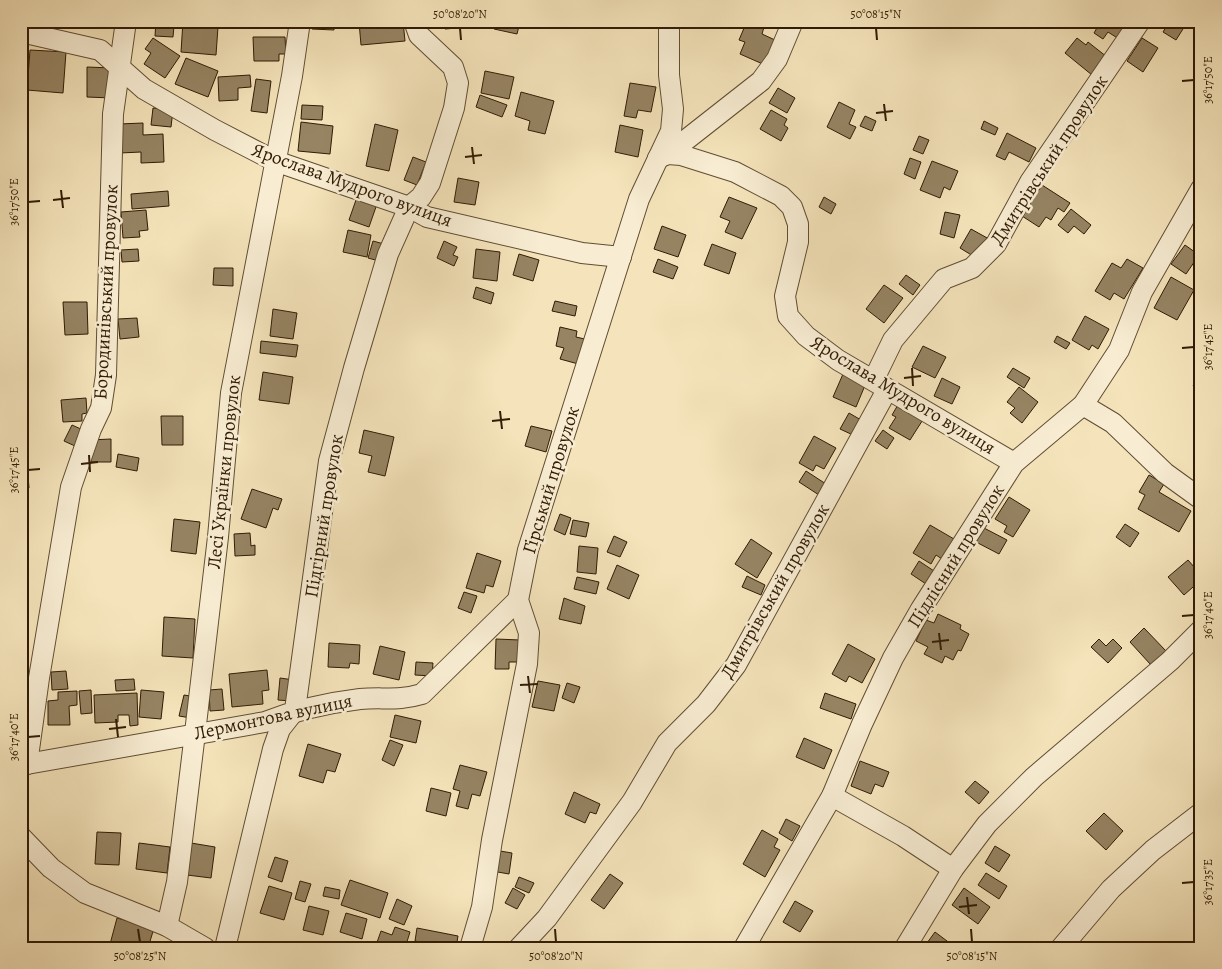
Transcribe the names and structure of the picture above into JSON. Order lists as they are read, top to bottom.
{
  "streets": {
    "street": [
      "Дмитрівський провулок",
      "Ярослава Мудрого вулиця",
      "Бородинівський провулок",
      "Лесі Українки провулок",
      "Гірський провулок",
      "Підгірний провулок",
      "Підлісний провулок",
      "Лермонтова вулиця"
    ]
  },
  "crossings": [
    ["Дмитрівський провулок", "Ярослава Мудрого вулиця"],
    ["Ярослава Мудрого вулиця", "Бородинівський провулок"],
    ["Ярослава Мудрого вулиця", "Лесі Українки провулок"],
    ["Ярослава Мудрого вулиця", "Гірський провулок"],
    ["Ярослава Мудрого вулиця", "Підгірний провулок"],
    ["Ярослава Мудрого вулиця", "Підлісний провулок"],
    ["Бородинівський провулок", "Лермонтова вулиця"],
    ["Лесі Українки провулок", "Лермонтова вулиця"],
    ["Гірський провулок", "Лермонтова вулиця"],
    ["Підгірний провулок", "Лермонтова вулиця"]
  ],
  "coordinates": [
    "50°08'20\"N",
    "50°08'15\"N",
    "36°17'50\"E",
    "36°17'45\"E",
    "36°17'40\"E",
    "36°17'35\"E",
    "50°08'25\"N"
  ]
}
